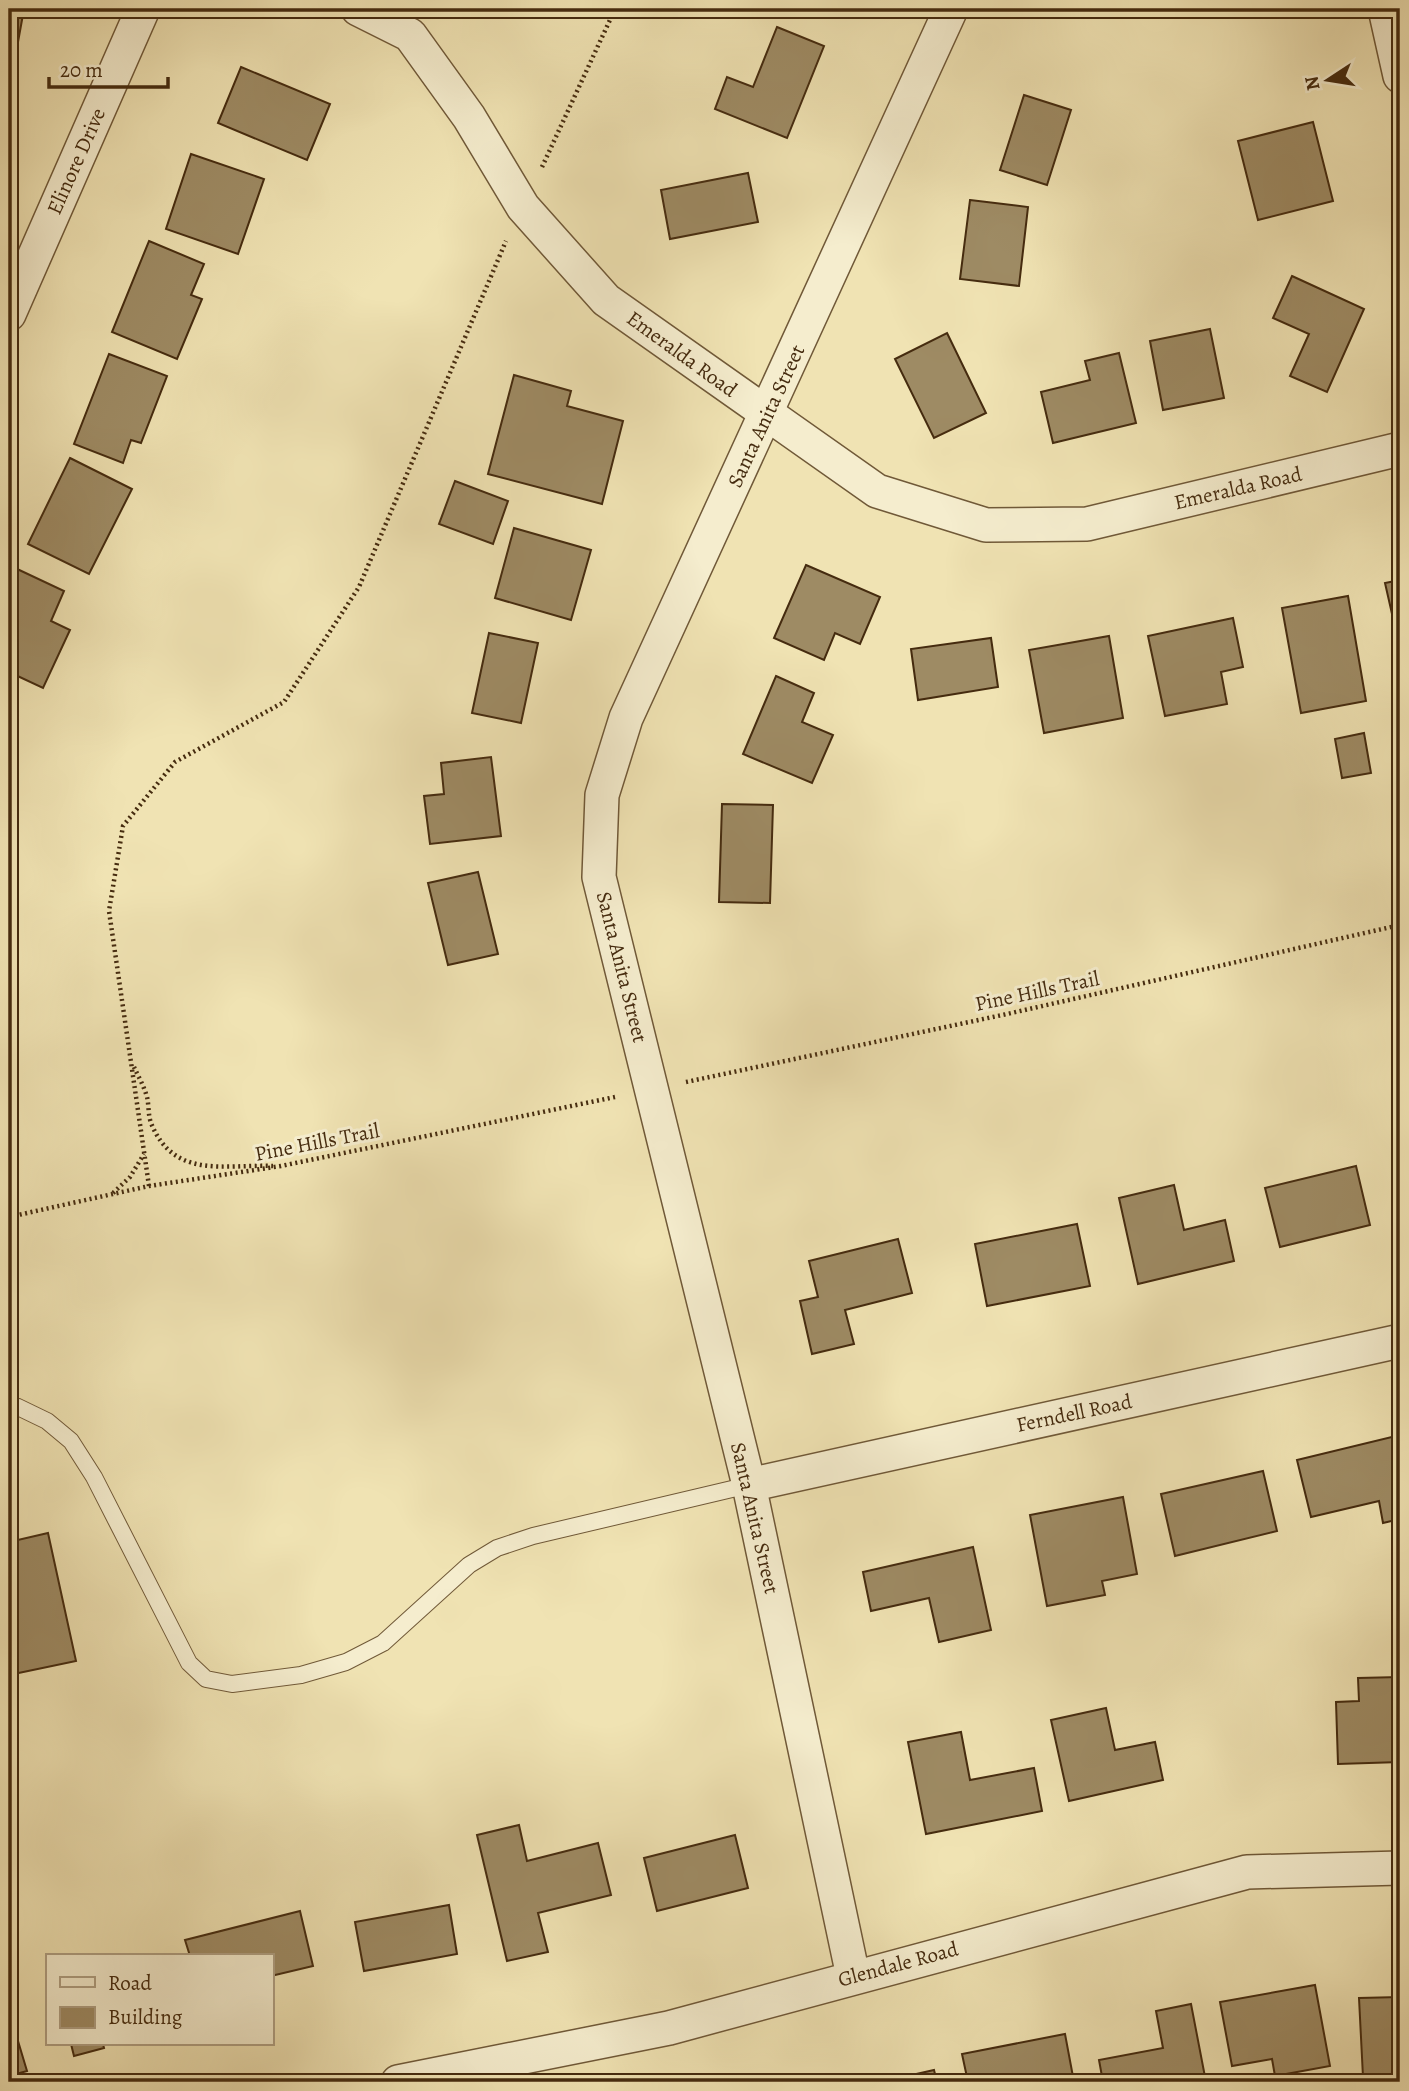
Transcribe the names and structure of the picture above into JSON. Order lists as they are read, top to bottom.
{
  "streets": {
    "street": [
      "Elinore Drive",
      "Emeralda Road",
      "Santa Anita Street",
      "Ferndell Road",
      "Glendale Road"
    ],
    "path": ["Pine Hills Trail"]
  },
  "crossings": [
    ["Emeralda Road", "Santa Anita Street"],
    ["Santa Anita Street", "Ferndell Road"],
    ["Santa Anita Street", "Glendale Road"]
  ],
  "legend": ["Road", "Building"],
  "scale_bar": "20 m",
  "north": "left"
}
